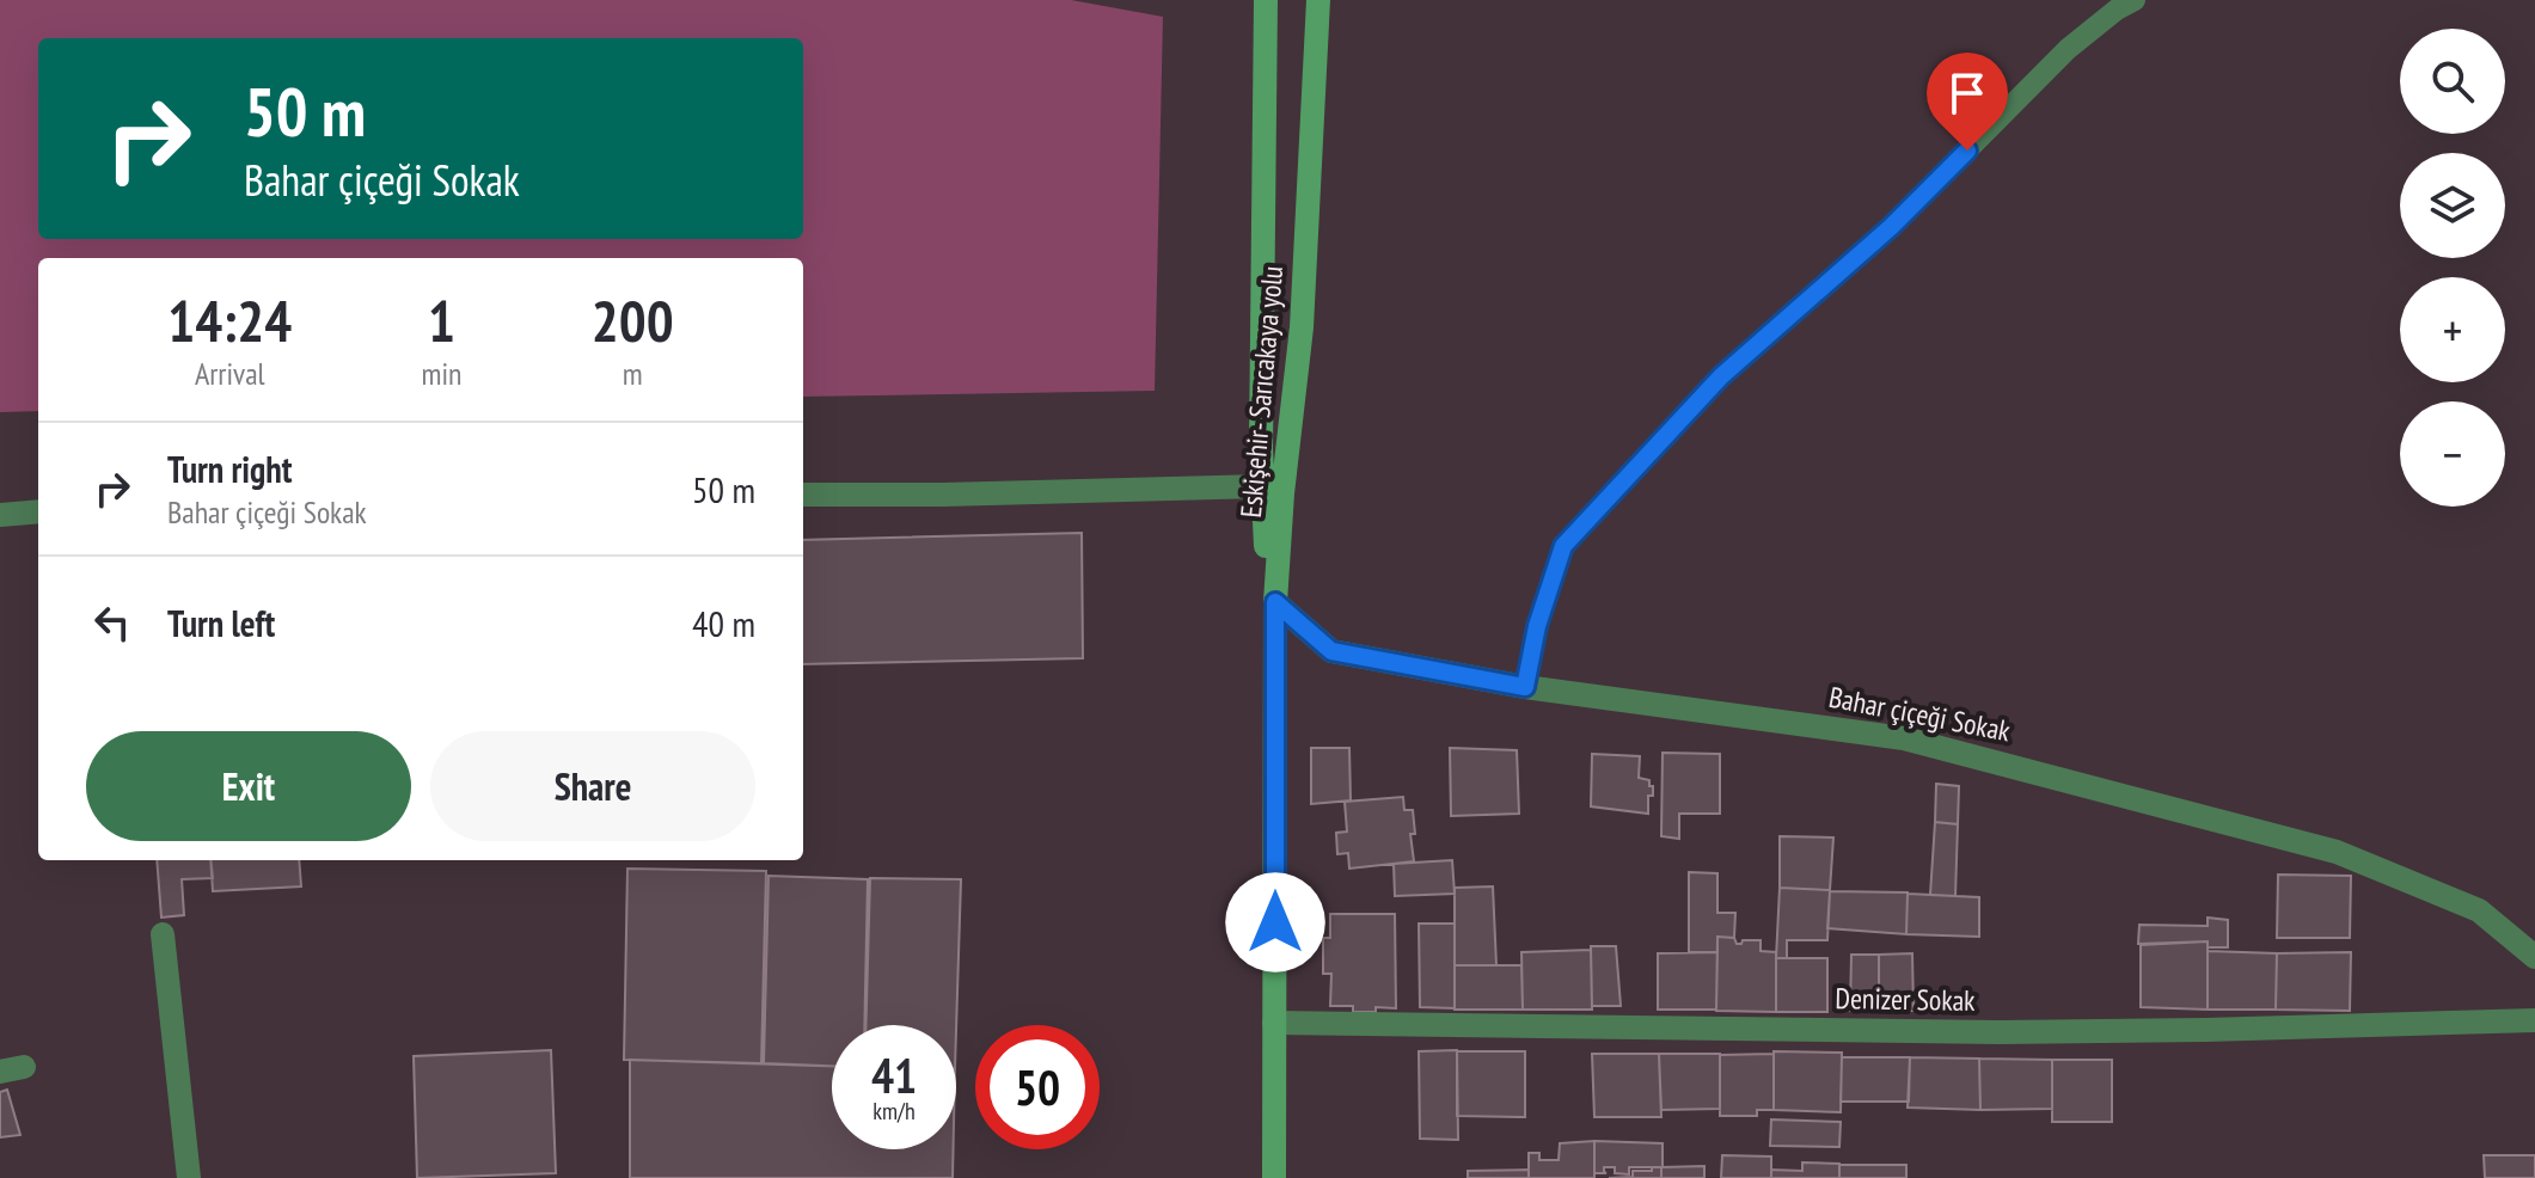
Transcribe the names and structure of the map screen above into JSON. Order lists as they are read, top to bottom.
{
  "streets": {
    "main road": ["Eskişehir- Sarıcakaya yolu"],
    "street": ["Bahar çiçeği Sokak", "Denizer Sokak"]
  },
  "crossings": [
    ["Eskişehir- Sarıcakaya yolu", "Bahar çiçeği Sokak"],
    ["Eskişehir- Sarıcakaya yolu", "Denizer Sokak"]
  ],
  "page": {
    "map_buttons": ["+", "−"],
    "turn": ["50 m", "Bahar çiçeği Sokak"],
    "eta": [
      "14:24",
      "Arrival",
      "1",
      "min",
      "200",
      "m"
    ],
    "list": [
      {
        "name": "Turn right",
        "note": "Bahar çiçeği Sokak",
        "value": "50 m"
      },
      {
        "name": "Turn left",
        "value": "40 m"
      }
    ],
    "buttons": ["Exit", "Share"],
    "speed": "41 km/h",
    "limit": "50"
  }
}
